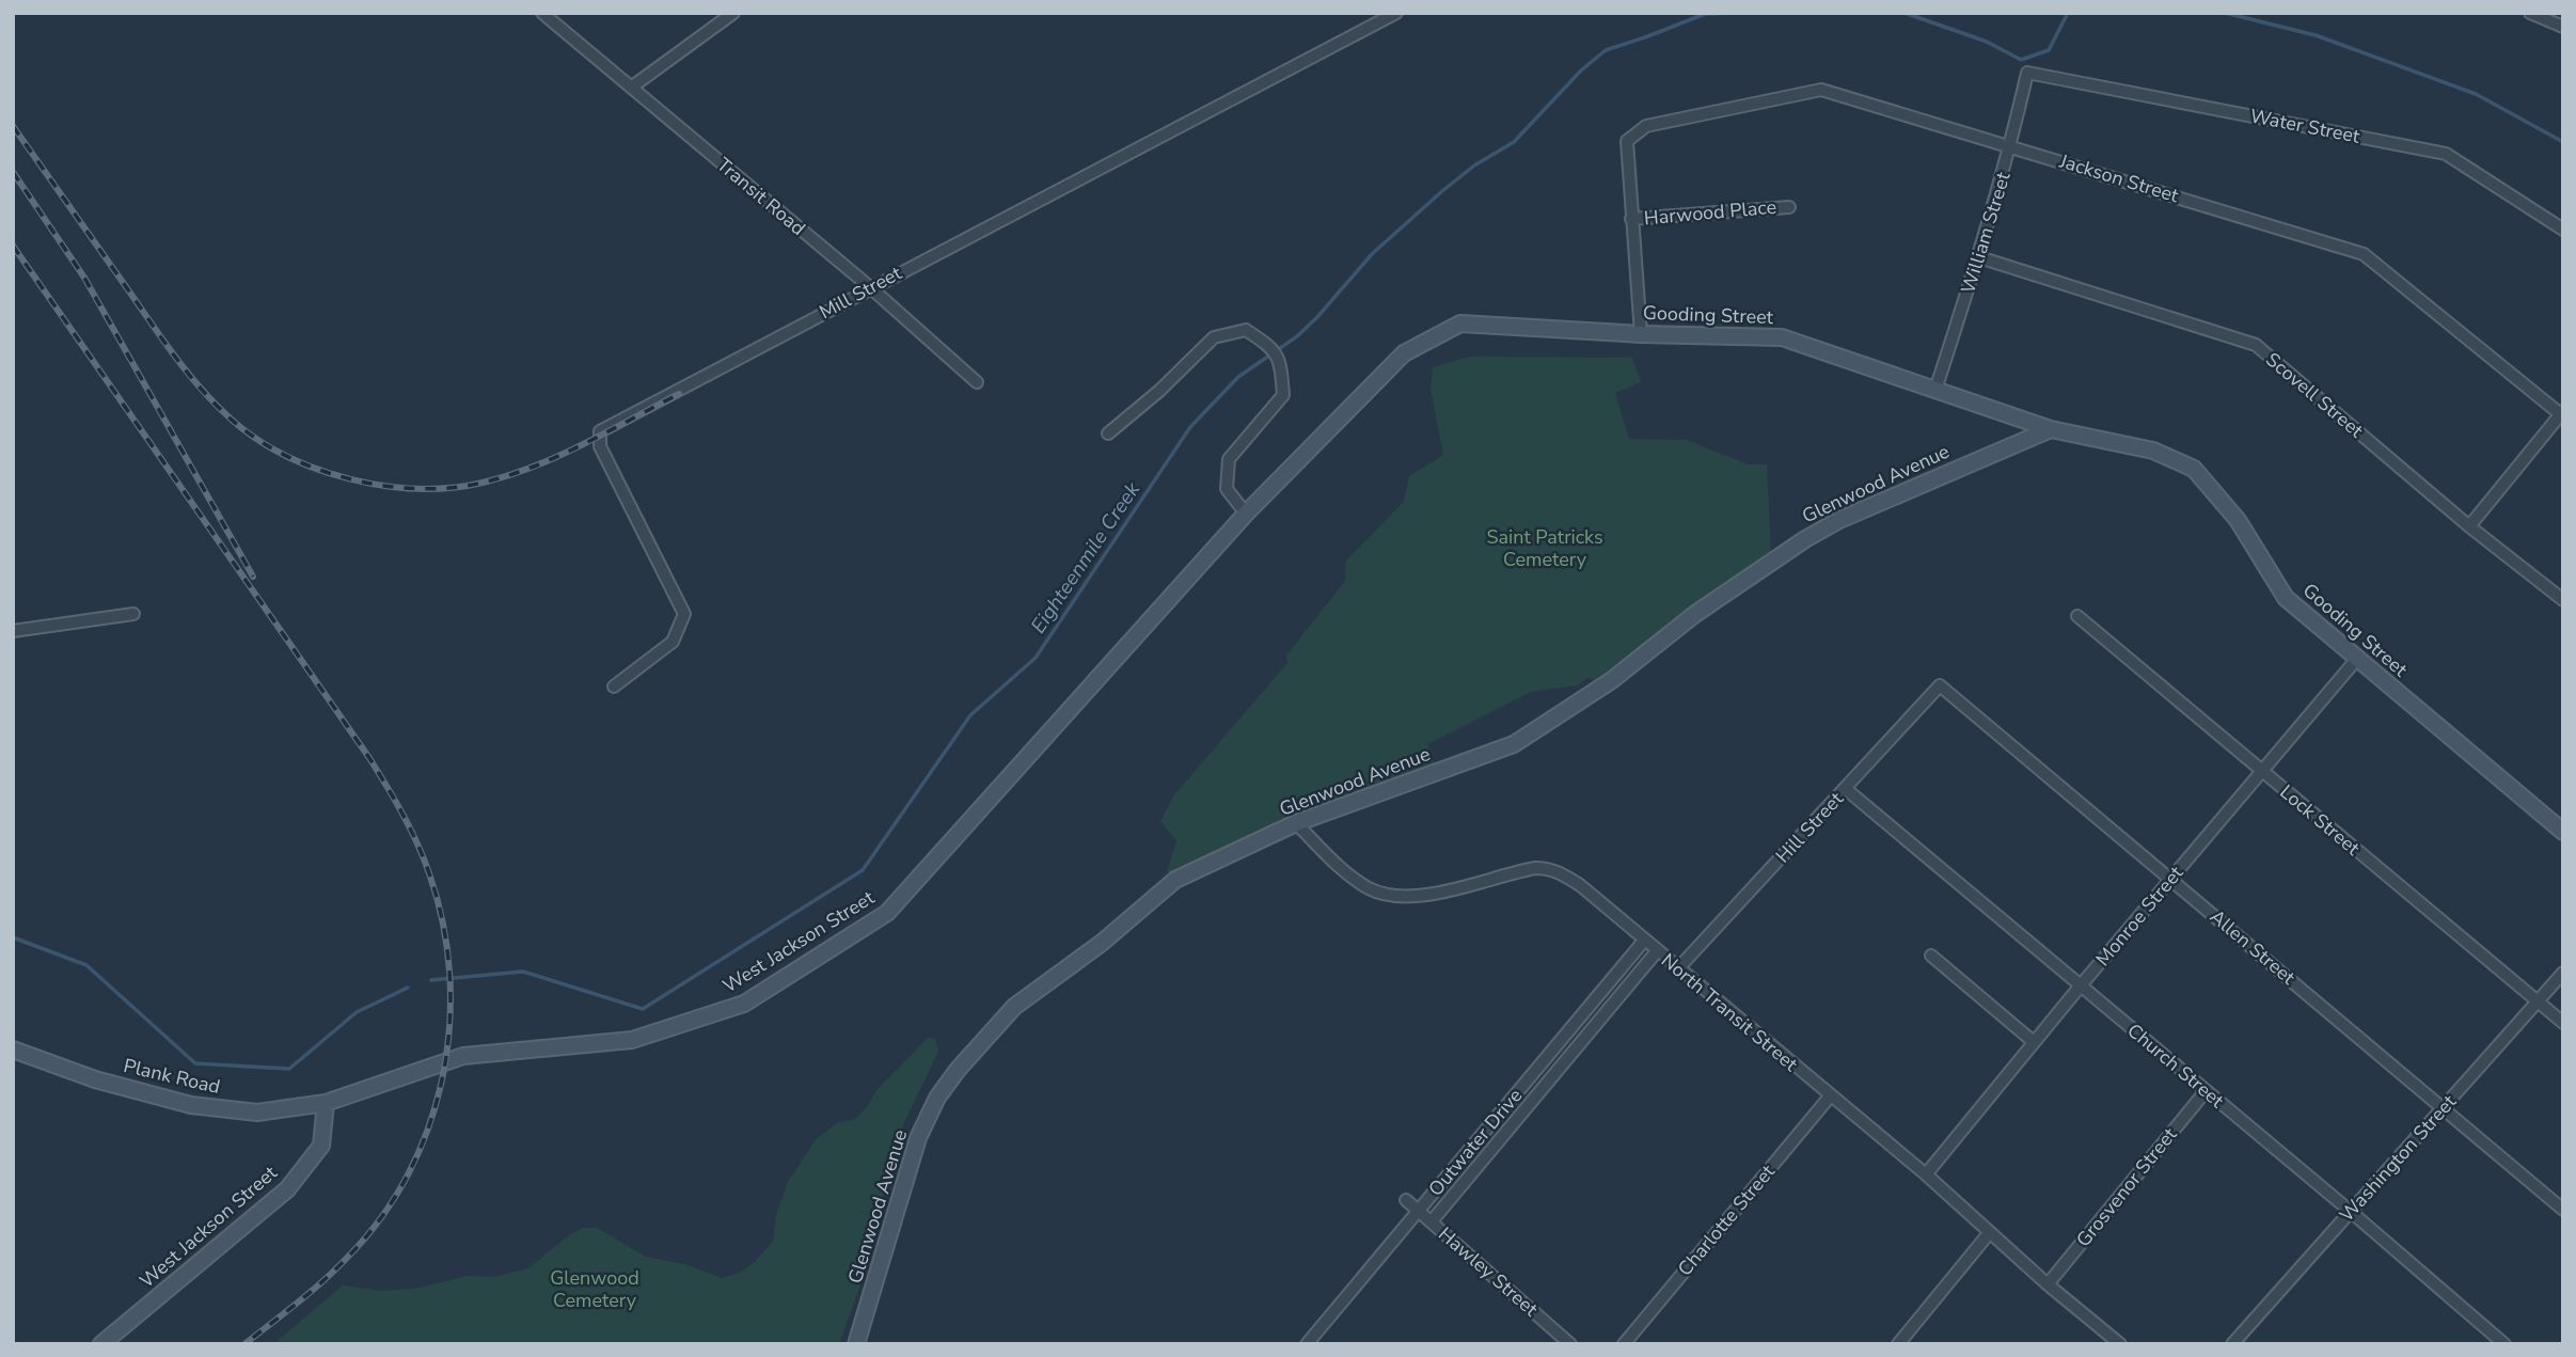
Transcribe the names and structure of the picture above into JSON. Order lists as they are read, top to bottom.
{
  "streets": {
    "street": [
      "Water Street",
      "Jackson Street",
      "Transit Road",
      "Harwood Place",
      "William Street",
      "Mill Street",
      "Gooding Street",
      "Scovell Street",
      "Glenwood Avenue",
      "Lock Street",
      "Hill Street",
      "Monroe Street",
      "West Jackson Street",
      "Allen Street",
      "North Transit Street",
      "Church Street",
      "Plank Road",
      "Outwater Drive",
      "Washington Street",
      "Grosvenor Street",
      "Charlotte Street",
      "Hawley Street"
    ]
  },
  "crossings": [
    ["Water Street", "William Street"],
    ["Jackson Street", "Harwood Place"],
    ["Jackson Street", "William Street"],
    ["Transit Road", "Mill Street"],
    ["William Street", "Gooding Street"],
    ["William Street", "Scovell Street"],
    ["Gooding Street", "Glenwood Avenue"],
    ["Gooding Street", "Monroe Street"],
    ["Gooding Street", "West Jackson Street"],
    ["Glenwood Avenue", "North Transit Street"],
    ["Lock Street", "Monroe Street"],
    ["Lock Street", "Washington Street"],
    ["Hill Street", "Allen Street"],
    ["Hill Street", "North Transit Street"],
    ["Hill Street", "Church Street"],
    ["Monroe Street", "Allen Street"],
    ["Monroe Street", "North Transit Street"],
    ["Monroe Street", "Church Street"],
    ["West Jackson Street", "Plank Road"],
    ["Allen Street", "Washington Street"],
    ["North Transit Street", "Outwater Drive"],
    ["North Transit Street", "Grosvenor Street"],
    ["North Transit Street", "Charlotte Street"],
    ["Church Street", "Washington Street"],
    ["Church Street", "Grosvenor Street"],
    ["Outwater Drive", "Hawley Street"]
  ],
  "water": ["Eighteenmile Creek"],
  "parks": ["Saint Patricks Cemetery", "Glenwood Cemetery"]
}
